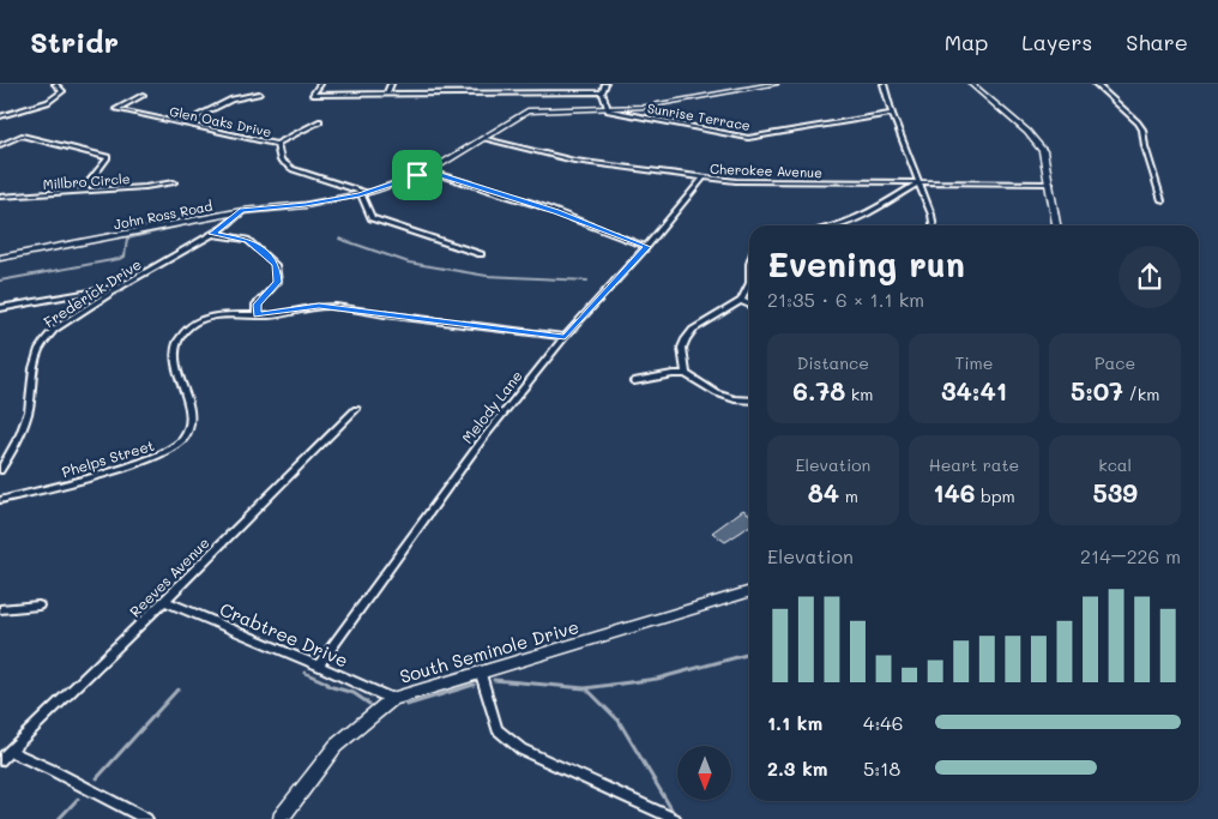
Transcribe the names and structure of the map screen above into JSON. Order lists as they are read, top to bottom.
{
  "streets": {
    "street": [
      "Sunrise Terrace",
      "Glen Oaks Drive",
      "Cherokee Avenue",
      "Millbro Circle",
      "John Ross Road",
      "Frederick Drive",
      "Melody Lane",
      "Phelps Street",
      "Reeves Avenue",
      "Crabtree Drive",
      "South Seminole Drive"
    ]
  },
  "crossings": [
    ["Sunrise Terrace", "John Ross Road"],
    ["Glen Oaks Drive", "John Ross Road"],
    ["Cherokee Avenue", "John Ross Road"],
    ["Cherokee Avenue", "Melody Lane"],
    ["John Ross Road", "Frederick Drive"],
    ["Melody Lane", "Phelps Street"],
    ["Melody Lane", "Crabtree Drive"],
    ["Reeves Avenue", "Crabtree Drive"],
    ["Crabtree Drive", "South Seminole Drive"]
  ],
  "north": "bottom",
  "page": {
    "header": "Stridr",
    "nav": ["Map", "Layers", "Share"],
    "heading": ["Evening run", "21:35 · 6 × 1.1 km"],
    "stats": [
      ["Distance", "6.78 km"],
      ["Time", "34:41"],
      ["Pace", "5:07 /km"],
      ["Elevation", "84 m"],
      ["Heart rate", "146 bpm"],
      ["kcal", "539"]
    ],
    "chart": ["Elevation", "214–226 m"],
    "list": [
      {
        "name": "1.1 km",
        "note": "4:46"
      },
      {
        "name": "2.3 km",
        "note": "5:18"
      }
    ]
  }
}
